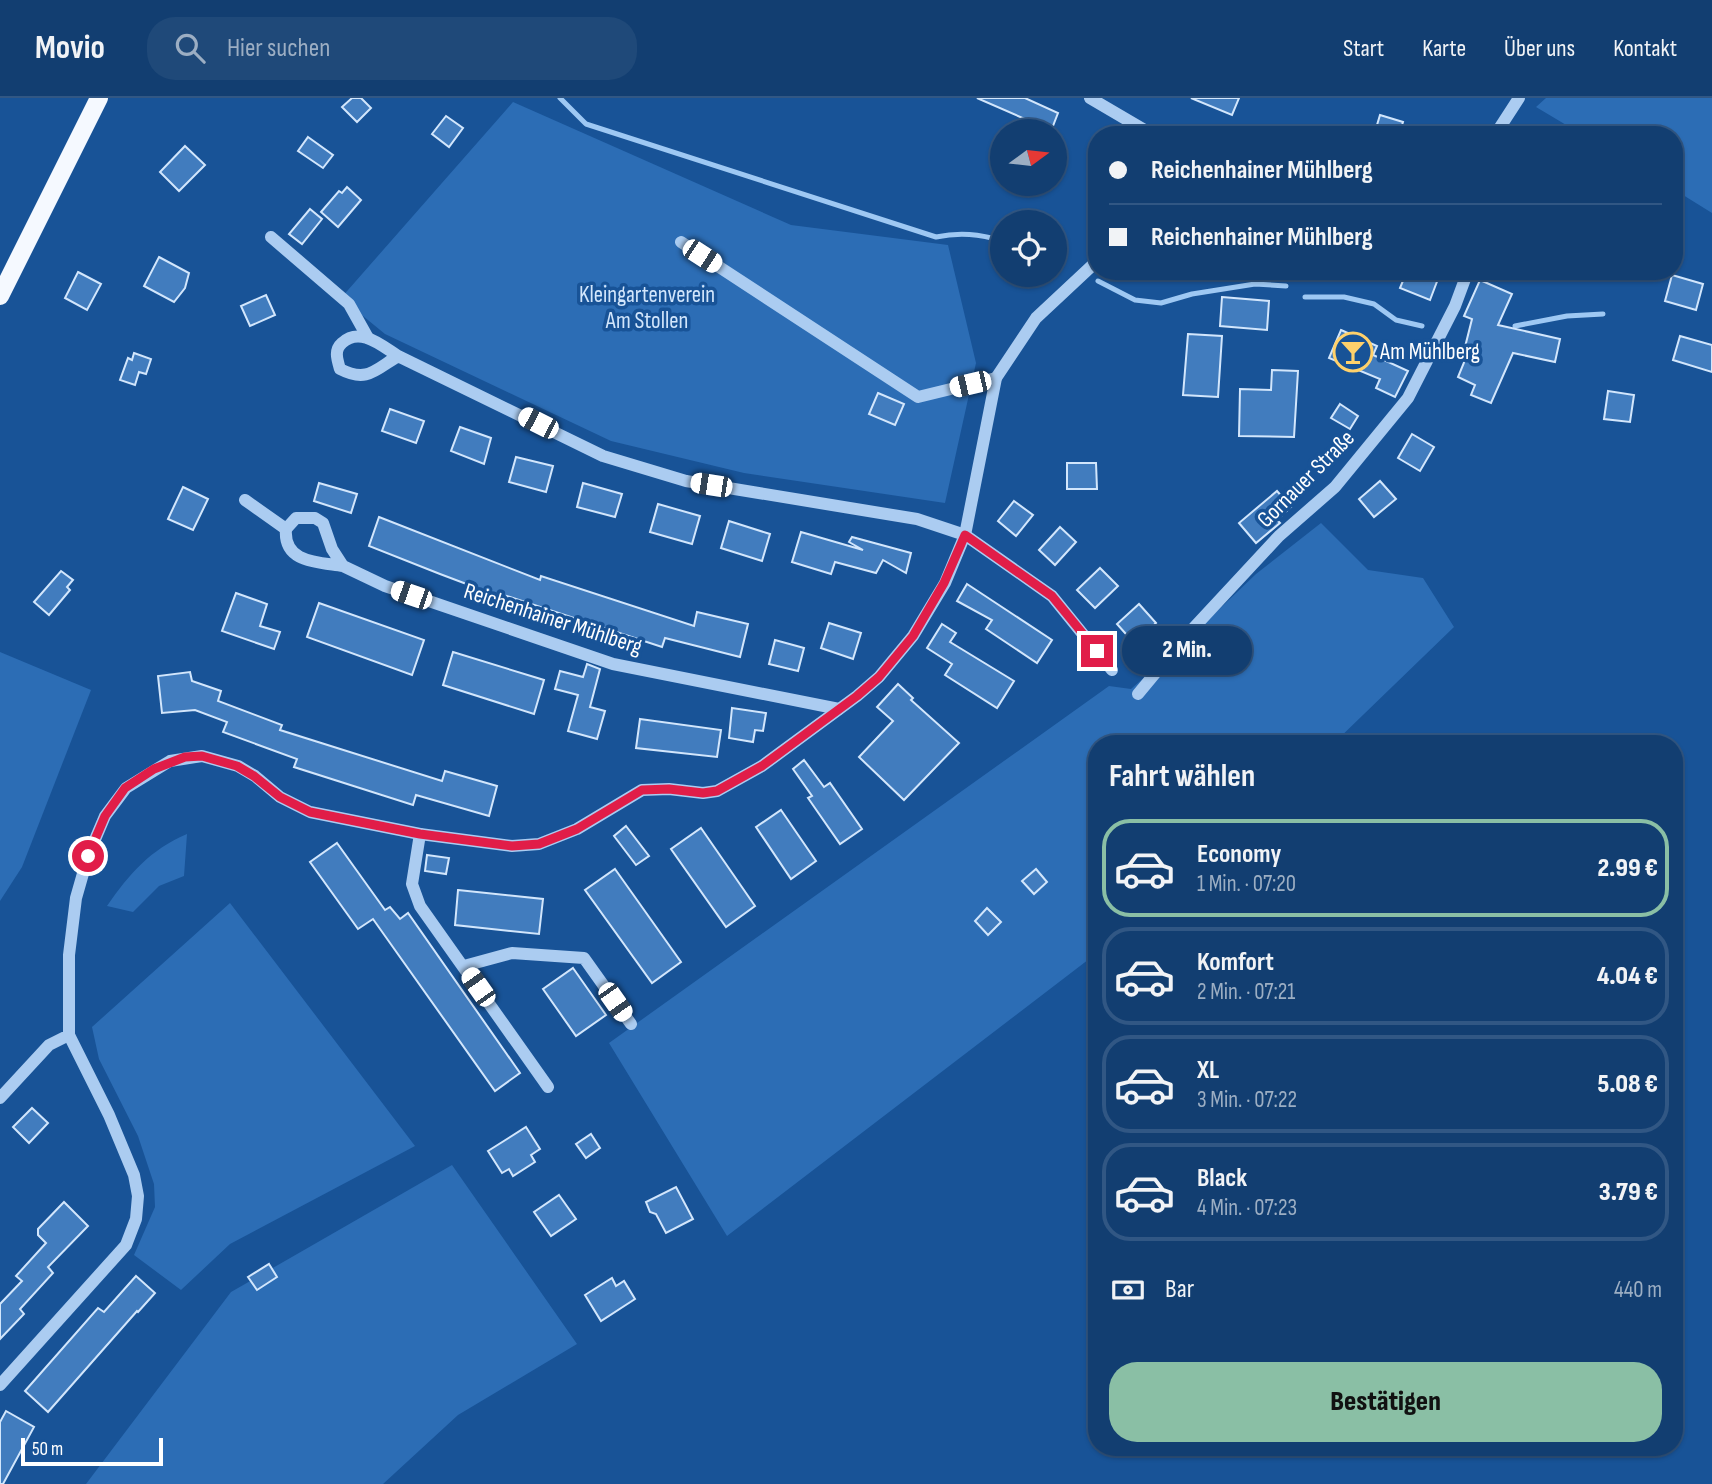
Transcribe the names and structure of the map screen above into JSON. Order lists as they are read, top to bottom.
{
  "streets": {
    "street": ["Gornauer Straße", "Reichenhainer Mühlberg"]
  },
  "parks": ["Kleingartenverein Am Stollen"],
  "places": {
    "bar": ["Am Mühlberg"]
  },
  "scale_bar": "50 m",
  "north": "right",
  "page": {
    "header": "Movio",
    "search": "Hier suchen",
    "nav": [
      "Start",
      "Karte",
      "Über uns",
      "Kontakt"
    ],
    "banner": ["Reichenhainer Mühlberg", "Reichenhainer Mühlberg"],
    "bubble": "2 Min.",
    "heading": "Fahrt wählen",
    "list": [
      {
        "name": "Economy",
        "note": "1 Min. · 07:20",
        "value": "2.99 €"
      },
      {
        "name": "Komfort",
        "note": "2 Min. · 07:21",
        "value": "4.04 €"
      },
      {
        "name": "XL",
        "note": "3 Min. · 07:22",
        "value": "5.08 €"
      },
      {
        "name": "Black",
        "note": "4 Min. · 07:23",
        "value": "3.79 €"
      }
    ],
    "pay": ["Bar", "440 m"],
    "buttons": "Bestätigen",
    "scale": "50 m"
  }
}
